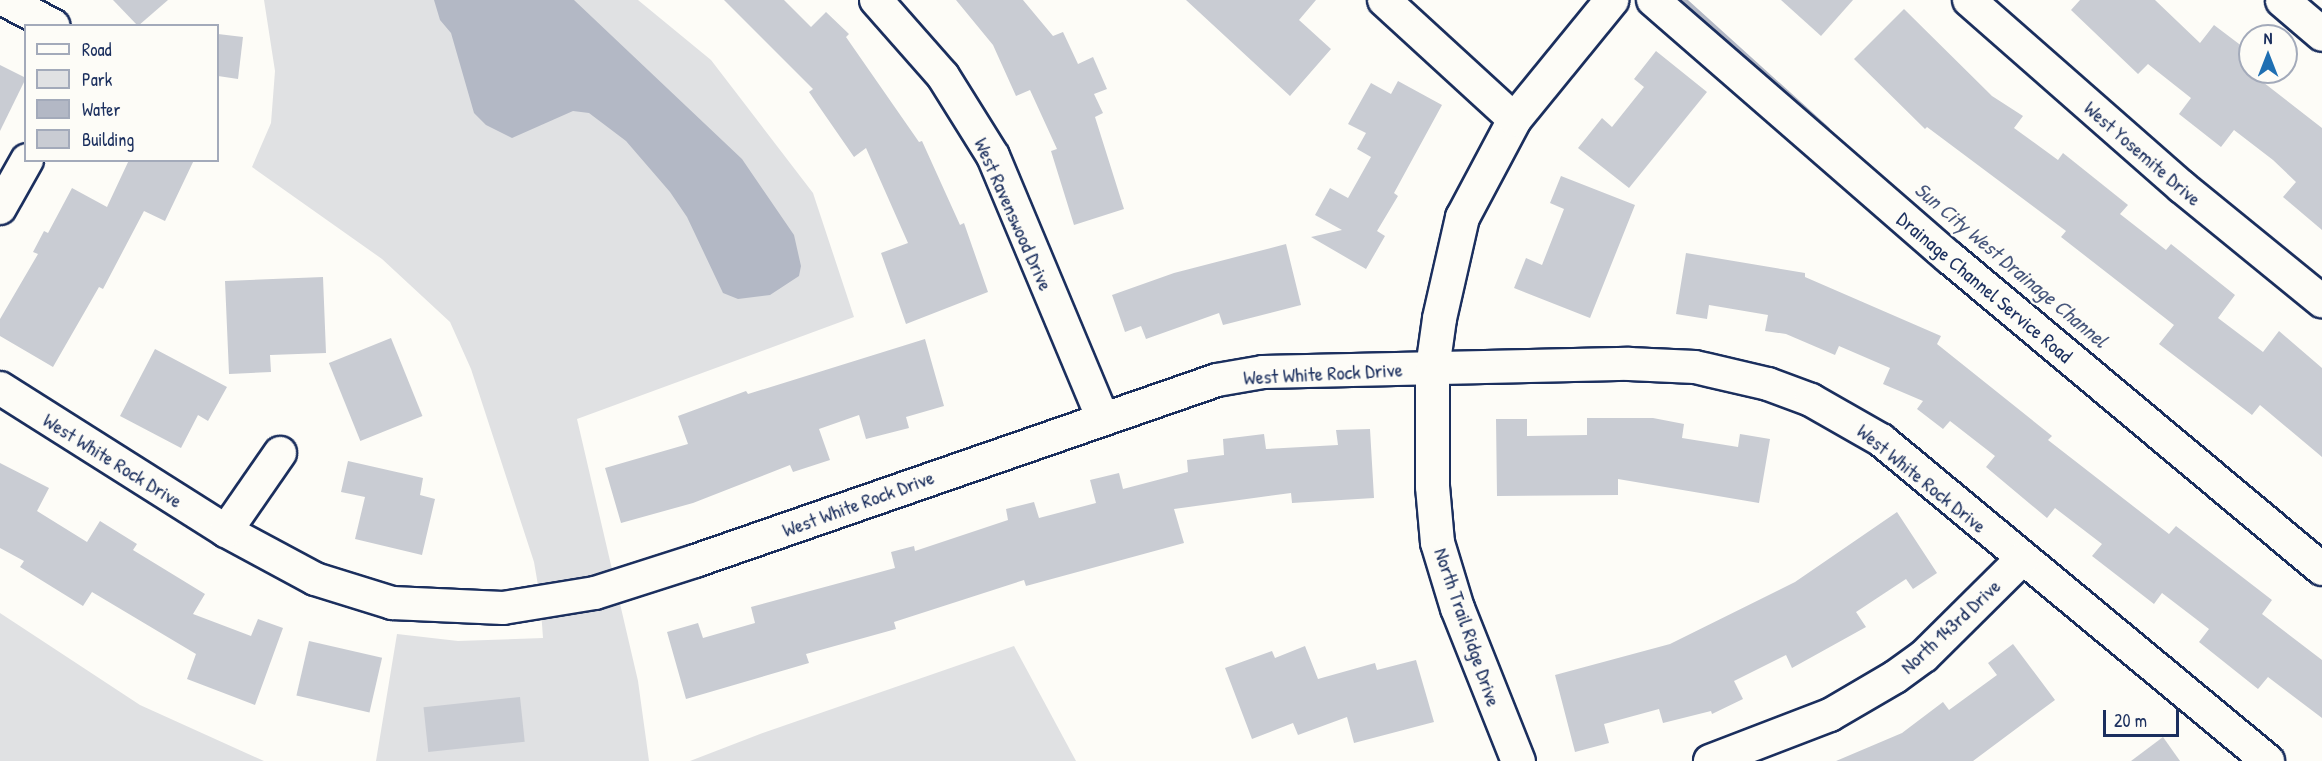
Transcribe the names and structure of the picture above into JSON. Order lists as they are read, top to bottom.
{
  "streets": {
    "street": [
      "West Yosemite Drive",
      "West Ravenswood Drive",
      "Drainage Channel Service Road",
      "West White Rock Drive",
      "North 143rd Drive",
      "North Trail Ridge Drive"
    ]
  },
  "crossings": [
    ["West Ravenswood Drive", "West White Rock Drive"],
    ["West White Rock Drive", "North 143rd Drive"],
    ["West White Rock Drive", "North Trail Ridge Drive"]
  ],
  "water": ["Sun City West Drainage Channel"],
  "legend": [
    "Road",
    "Park",
    "Water",
    "Building"
  ],
  "scale_bar": "20 m",
  "north": "top"
}
